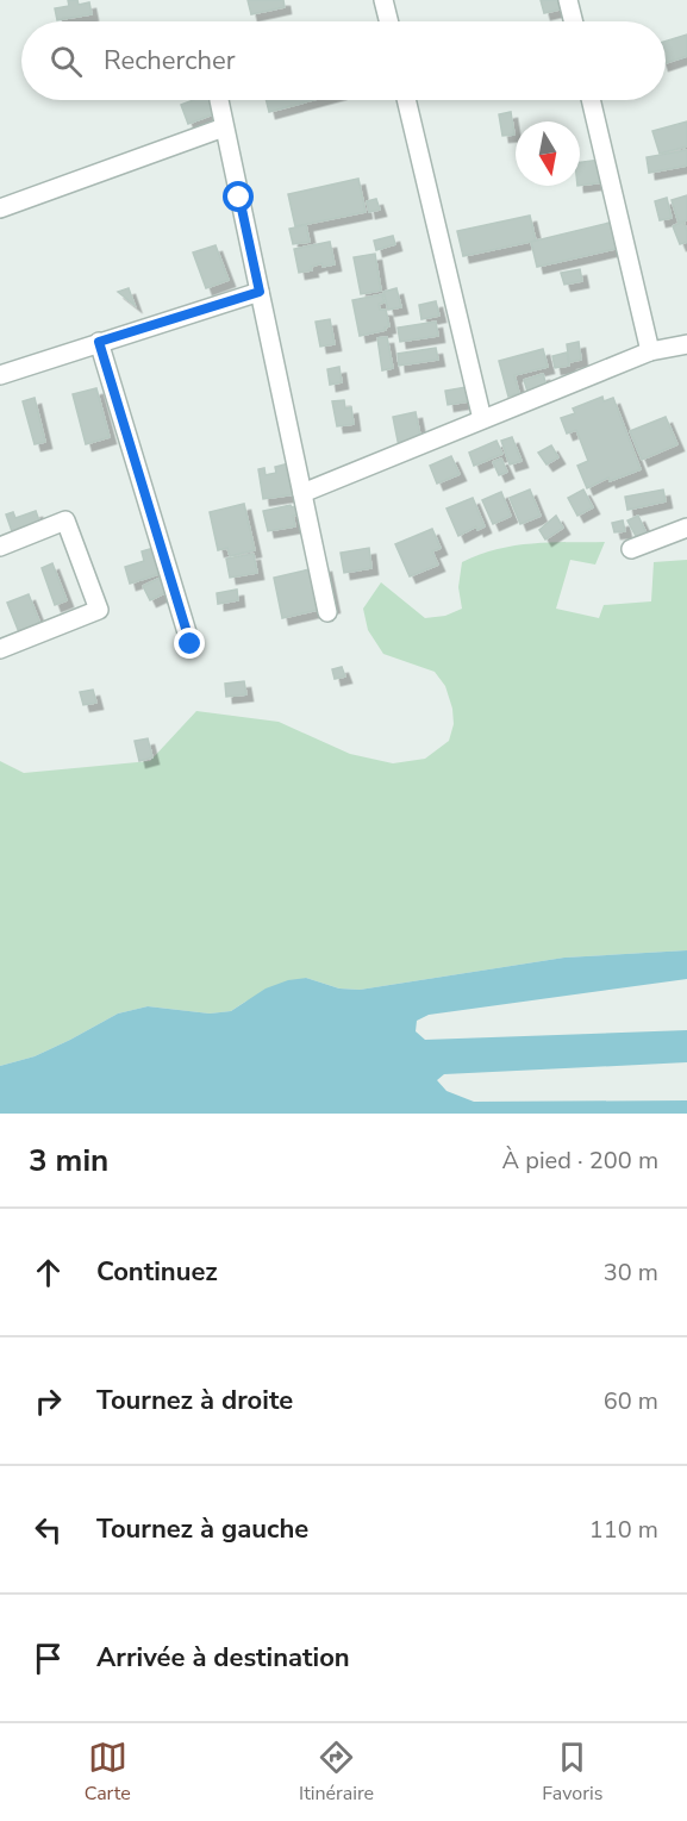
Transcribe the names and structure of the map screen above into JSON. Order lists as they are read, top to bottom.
{
  "north": "bottom",
  "page": {
    "search": "Rechercher",
    "heading": ["3 min", "À pied · 200 m"],
    "list": [
      ["Continuez", "30 m"],
      ["Tournez à droite", "60 m"],
      ["Tournez à gauche", "110 m"],
      "Arrivée à destination"
    ],
    "nav": ["Carte", "Itinéraire", "Favoris"]
  }
}
